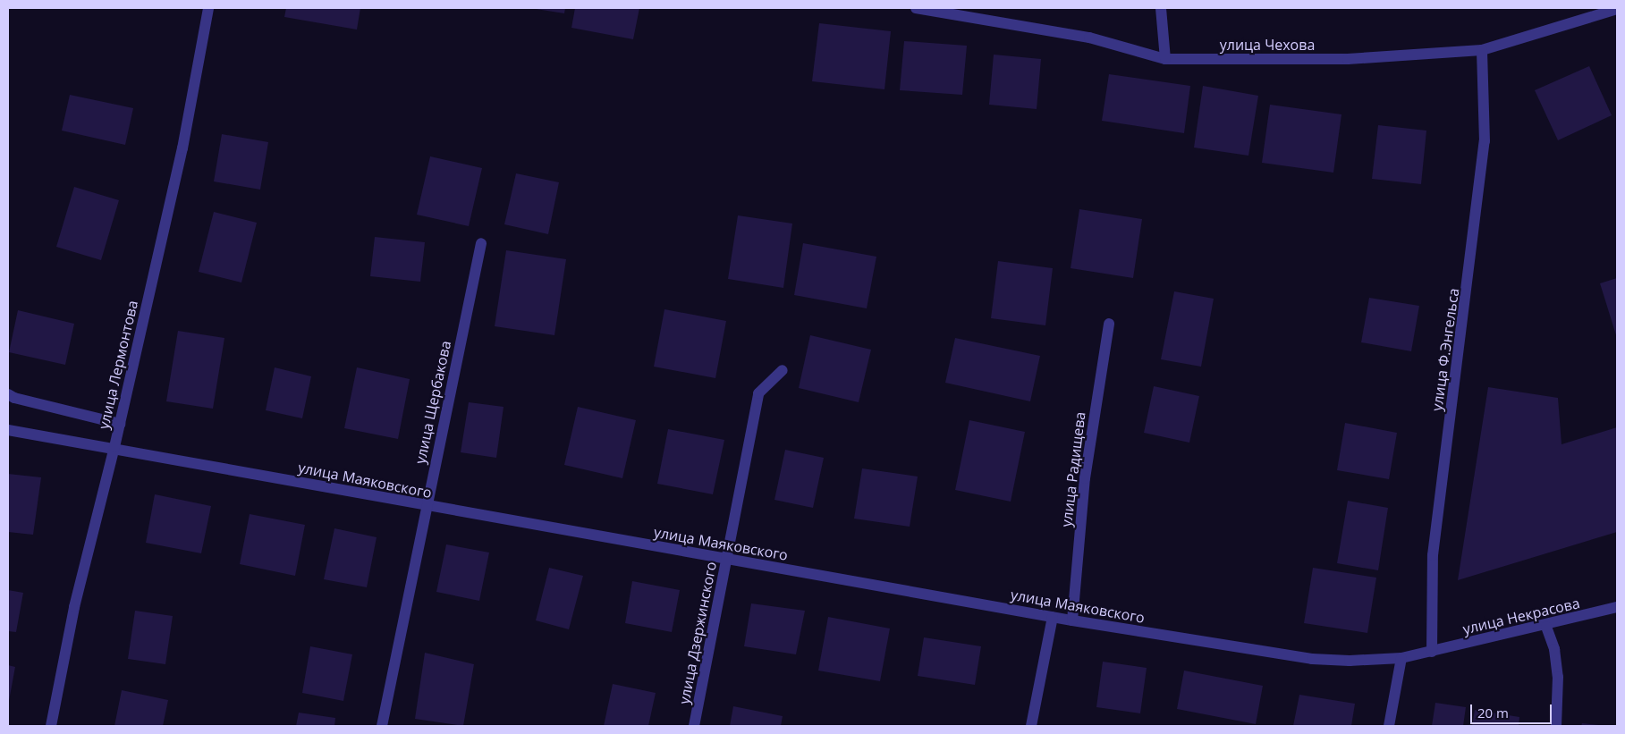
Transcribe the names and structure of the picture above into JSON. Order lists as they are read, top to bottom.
{
  "streets": {
    "street": [
      "улица Чехова",
      "улица Ф.Энгельса",
      "улица Лермонтова",
      "улица Щербакова",
      "улица Радищева",
      "улица Маяковского",
      "улица Некрасова",
      "улица Дзержинского"
    ]
  },
  "crossings": [
    ["улица Чехова", "улица Ф.Энгельса"],
    ["улица Ф.Энгельса", "улица Маяковского"],
    ["улица Ф.Энгельса", "улица Некрасова"],
    ["улица Лермонтова", "улица Маяковского"],
    ["улица Щербакова", "улица Маяковского"],
    ["улица Радищева", "улица Маяковского"],
    ["улица Маяковского", "улица Некрасова"],
    ["улица Маяковского", "улица Дзержинского"]
  ],
  "scale_bar": "20 m"
}
